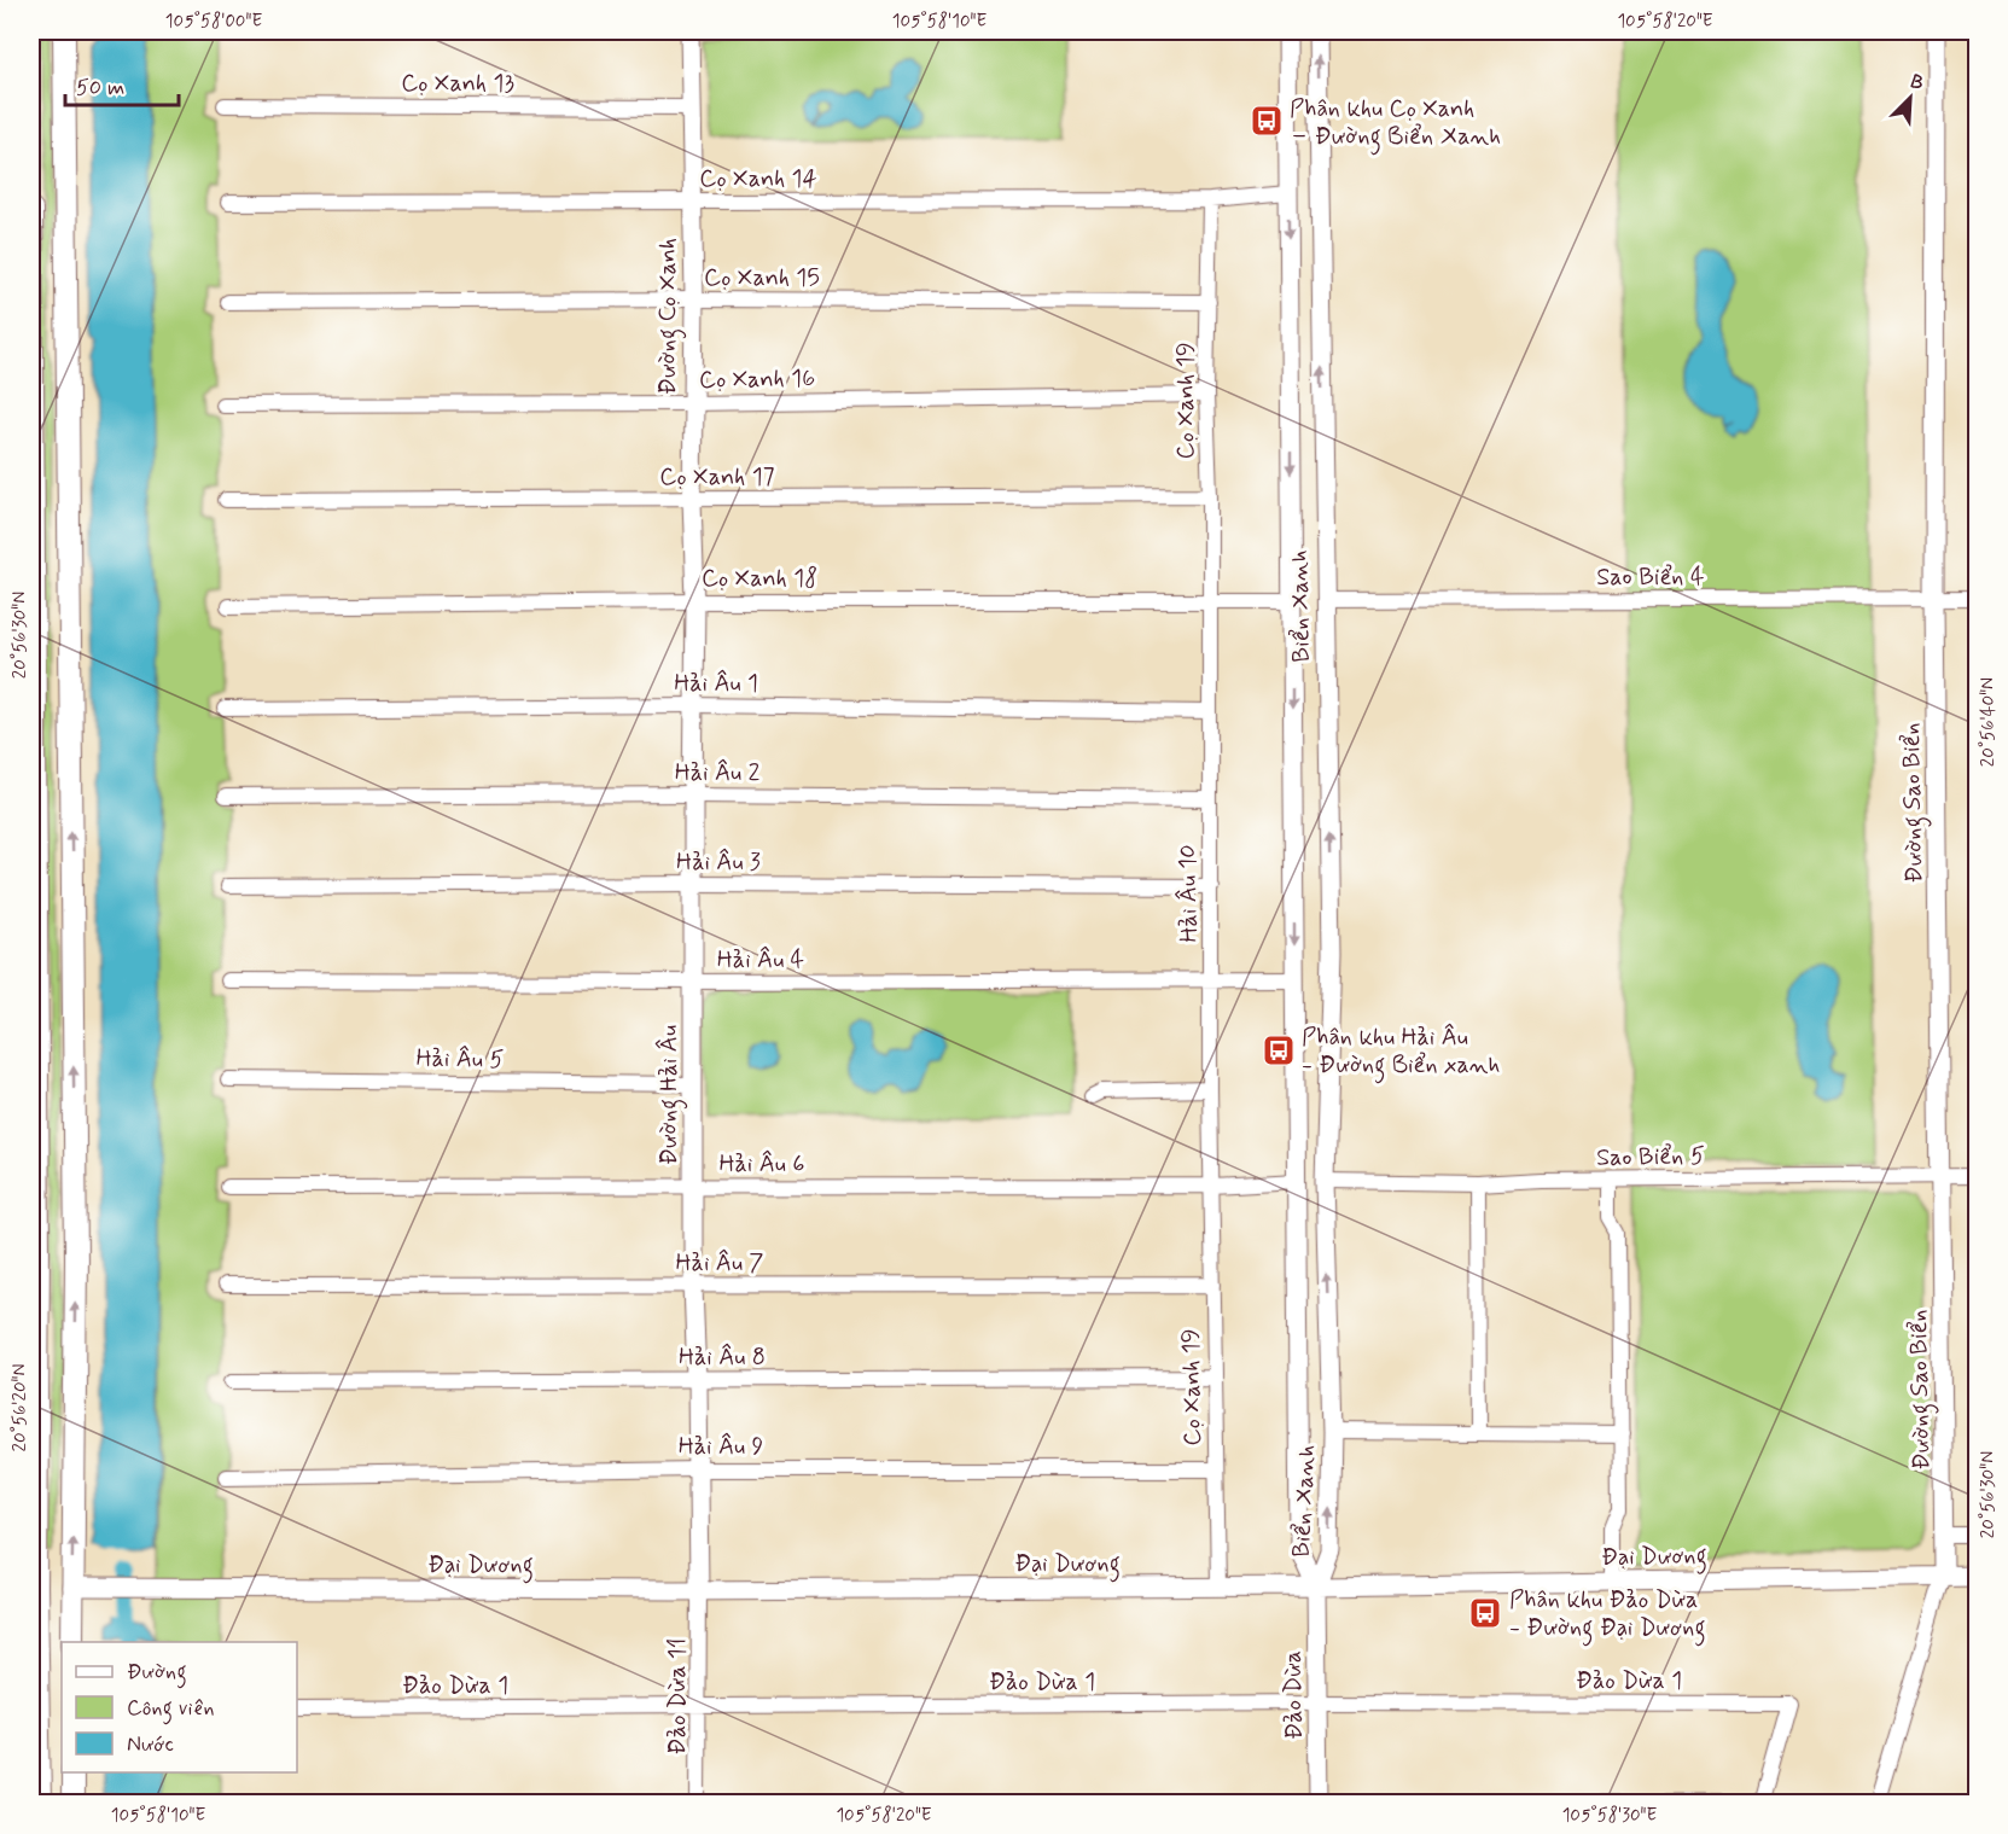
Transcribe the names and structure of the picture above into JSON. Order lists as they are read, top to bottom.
{
  "streets": {
    "street": [
      "Cọ Xanh 13",
      "Cọ Xanh 14",
      "Cọ Xanh 15",
      "Đường Cọ Xanh",
      "Cọ Xanh 16",
      "Cọ Xanh 19",
      "Cọ Xanh 17",
      "Sao Biển 4",
      "Cọ Xanh 18",
      "Biển Xanh",
      "Hải Âu 1",
      "Hải Âu 2",
      "Đường Sao Biển",
      "Hải Âu 3",
      "Hải Âu 10",
      "Hải Âu 4",
      "Hải Âu 5",
      "Đường Hải Âu",
      "Sao Biển 5",
      "Hải Âu 6",
      "Hải Âu 7",
      "Hải Âu 8",
      "Hải Âu 9",
      "Đại Dương",
      "Đảo Dừa 1",
      "Đảo Dừa",
      "Đảo Dừa 11"
    ]
  },
  "crossings": [
    ["Cọ Xanh 13", "Đường Cọ Xanh"],
    ["Cọ Xanh 14", "Đường Cọ Xanh"],
    ["Cọ Xanh 14", "Cọ Xanh 19"],
    ["Cọ Xanh 14", "Biển Xanh"],
    ["Cọ Xanh 15", "Đường Cọ Xanh"],
    ["Cọ Xanh 15", "Cọ Xanh 19"],
    ["Đường Cọ Xanh", "Cọ Xanh 16"],
    ["Đường Cọ Xanh", "Cọ Xanh 17"],
    ["Đường Cọ Xanh", "Cọ Xanh 18"],
    ["Đường Cọ Xanh", "Đường Hải Âu"],
    ["Cọ Xanh 16", "Cọ Xanh 19"],
    ["Cọ Xanh 19", "Cọ Xanh 17"],
    ["Cọ Xanh 19", "Cọ Xanh 18"],
    ["Cọ Xanh 19", "Hải Âu 10"],
    ["Cọ Xanh 19", "Hải Âu 6"],
    ["Cọ Xanh 19", "Hải Âu 7"],
    ["Cọ Xanh 19", "Hải Âu 8"],
    ["Cọ Xanh 19", "Hải Âu 9"],
    ["Cọ Xanh 19", "Đại Dương"],
    ["Sao Biển 4", "Biển Xanh"],
    ["Sao Biển 4", "Đường Sao Biển"],
    ["Cọ Xanh 18", "Biển Xanh"],
    ["Cọ Xanh 18", "Hải Âu 10"],
    ["Cọ Xanh 18", "Đường Hải Âu"],
    ["Biển Xanh", "Hải Âu 4"],
    ["Biển Xanh", "Sao Biển 5"],
    ["Biển Xanh", "Hải Âu 6"],
    ["Biển Xanh", "Đại Dương"],
    ["Biển Xanh", "Đảo Dừa"],
    ["Hải Âu 1", "Hải Âu 10"],
    ["Hải Âu 1", "Đường Hải Âu"],
    ["Hải Âu 2", "Hải Âu 10"],
    ["Hải Âu 2", "Đường Hải Âu"],
    ["Đường Sao Biển", "Sao Biển 5"],
    ["Đường Sao Biển", "Đại Dương"],
    ["Hải Âu 3", "Hải Âu 10"],
    ["Hải Âu 3", "Đường Hải Âu"],
    ["Hải Âu 10", "Hải Âu 4"],
    ["Hải Âu 10", "Hải Âu 6"],
    ["Hải Âu 4", "Đường Hải Âu"],
    ["Hải Âu 5", "Đường Hải Âu"],
    ["Đường Hải Âu", "Hải Âu 6"],
    ["Đường Hải Âu", "Hải Âu 7"],
    ["Đường Hải Âu", "Hải Âu 8"],
    ["Đường Hải Âu", "Hải Âu 9"],
    ["Đường Hải Âu", "Đại Dương"],
    ["Đường Hải Âu", "Đảo Dừa 11"],
    ["Đại Dương", "Đảo Dừa"],
    ["Đại Dương", "Đảo Dừa 11"],
    ["Đảo Dừa 1", "Đảo Dừa"],
    ["Đảo Dừa 1", "Đảo Dừa 11"]
  ],
  "places": {
    "bus stop": ["Phân khu Cọ Xanh – Đường Biển Xanh", "Phân khu Hải Âu - Đường Biển xanh", "Phân khu Đảo Dừa - Đường Đại Dương"]
  },
  "legend": ["Đường", "Công viên", "Nước"],
  "scale_bar": "50 m",
  "north": "top right",
  "coordinates": [
    "105°58'00\"E",
    "105°58'10\"E",
    "105°58'20\"E",
    "20°56'30\"N",
    "20°56'40\"N",
    "20°56'20\"N",
    "105°58'30\"E"
  ]
}
